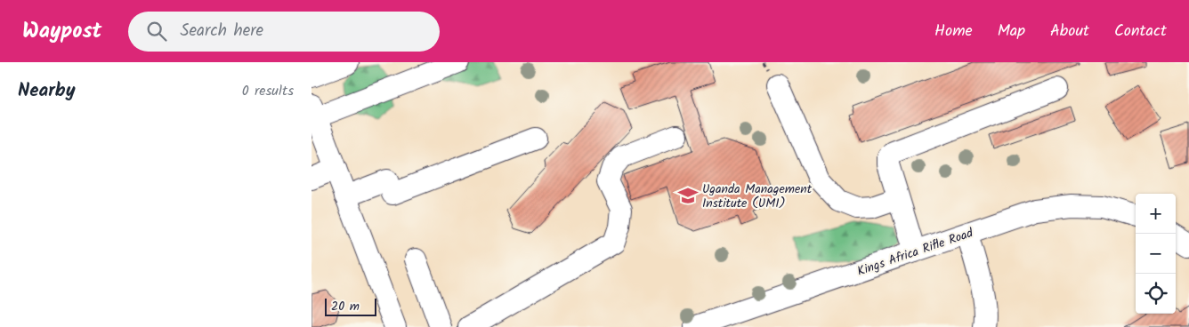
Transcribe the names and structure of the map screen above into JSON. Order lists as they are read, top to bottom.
{
  "streets": {
    "street": ["Kings Africa Rifle Road"]
  },
  "places": {
    "school or university": ["Uganda Management Institute (UMI)"]
  },
  "scale_bar": "20 m",
  "page": {
    "header": "Waypost",
    "search": "Search here",
    "nav": [
      "Home",
      "Map",
      "About",
      "Contact"
    ],
    "heading": ["Nearby", "0 results"],
    "map_buttons": ["+", "−"],
    "scale": "20 m"
  }
}
